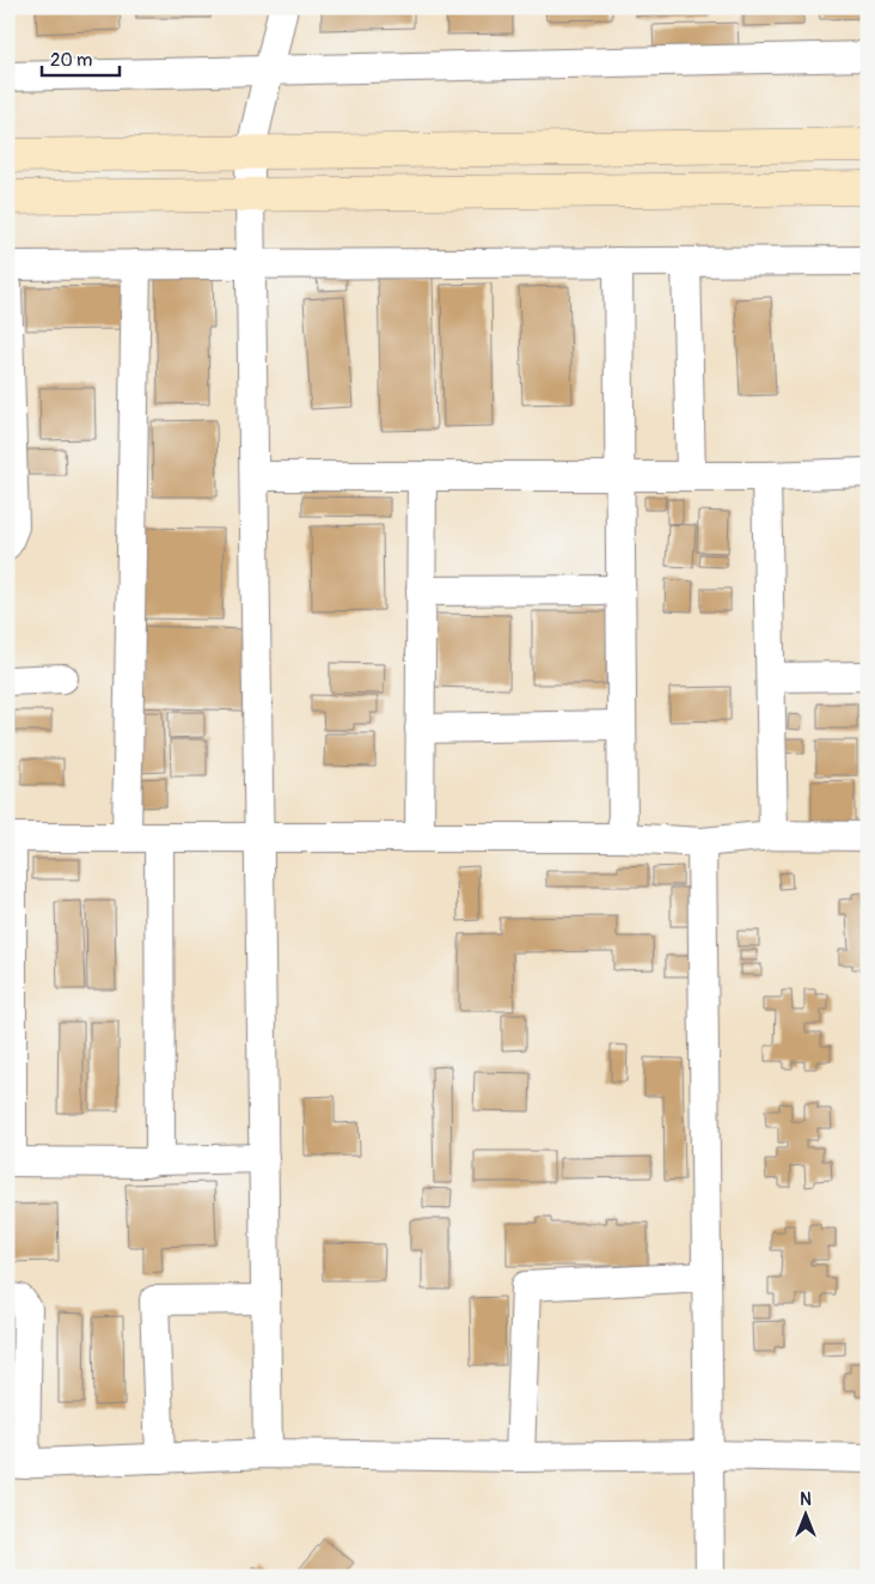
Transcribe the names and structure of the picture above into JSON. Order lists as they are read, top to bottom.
{
  "scale_bar": "20 m",
  "north": "top"
}
